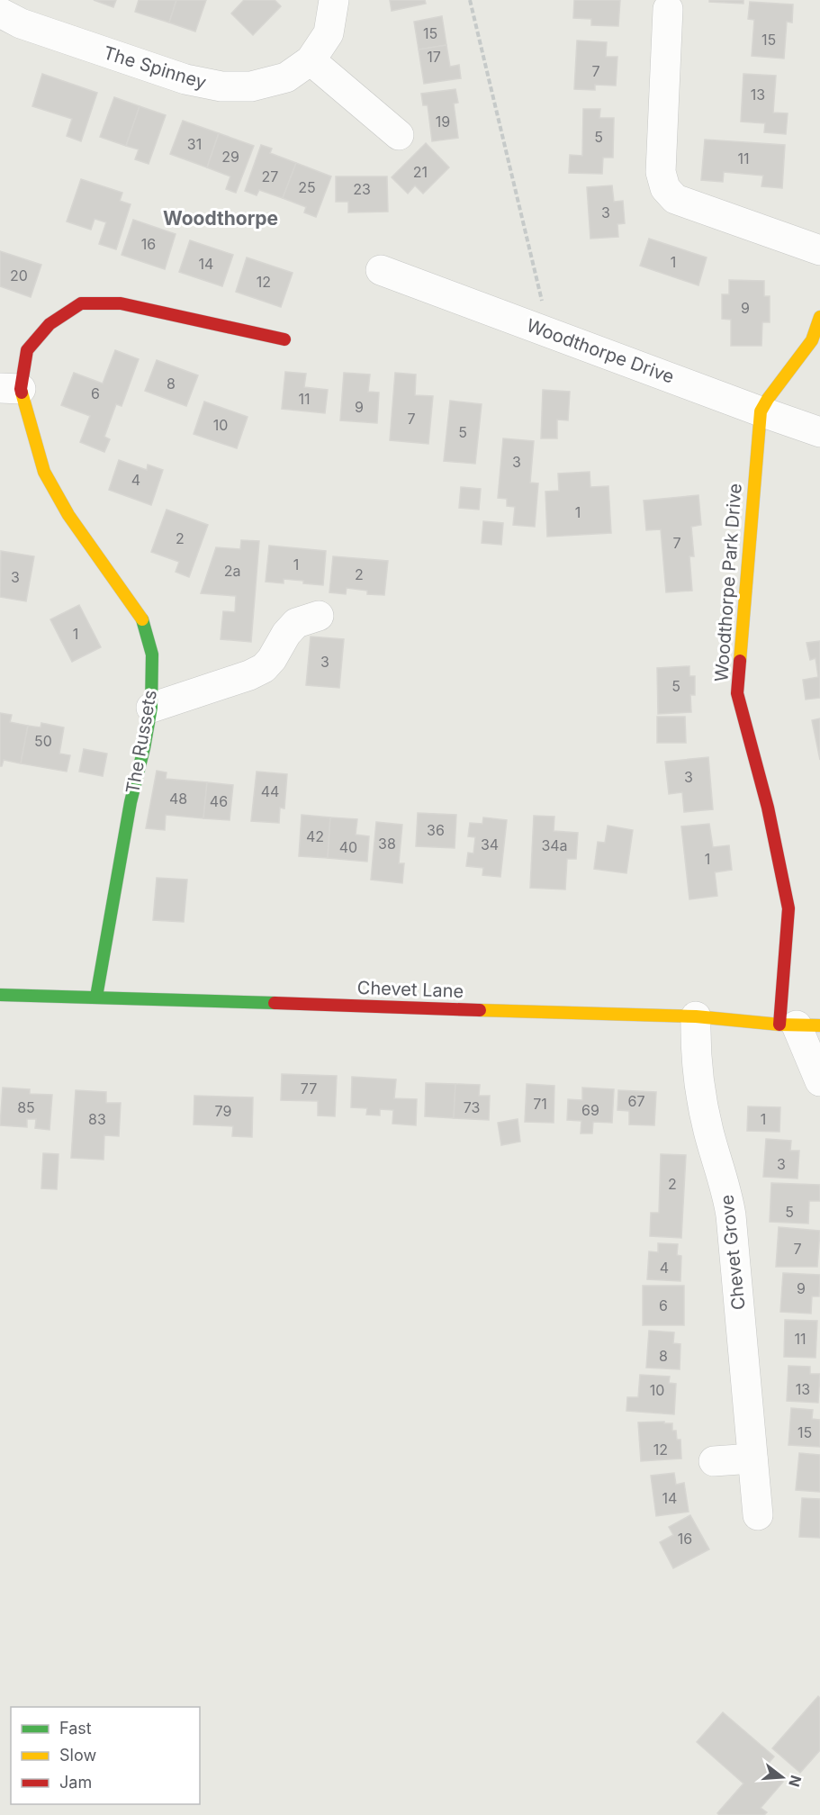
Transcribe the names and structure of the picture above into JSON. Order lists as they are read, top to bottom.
{
  "streets": {
    "street": [
      "The Spinney",
      "Woodthorpe Drive",
      "Woodthorpe Park Drive",
      "The Russets",
      "Chevet Lane",
      "Chevet Grove"
    ]
  },
  "crossings": [
    ["Woodthorpe Drive", "Woodthorpe Park Drive"],
    ["Woodthorpe Park Drive", "Chevet Lane"],
    ["The Russets", "Chevet Lane"],
    ["Chevet Lane", "Chevet Grove"]
  ],
  "districts": ["Woodthorpe"],
  "house_numbers": [
    "15",
    "15",
    "17",
    "7",
    "13",
    "19",
    "5",
    "31",
    "29",
    "11",
    "21",
    "27",
    "25",
    "23",
    "3",
    "16",
    "1",
    "14",
    "20",
    "12",
    "9",
    "8",
    "6",
    "11",
    "9",
    "7",
    "10",
    "5",
    "3",
    "4",
    "1",
    "2",
    "7",
    "1",
    "2a",
    "2",
    "3",
    "1",
    "3",
    "5",
    "50",
    "3",
    "44",
    "48",
    "46",
    "36",
    "42",
    "38",
    "34",
    "34a",
    "40",
    "1",
    "77",
    "67",
    "71",
    "85",
    "73",
    "69",
    "79",
    "83",
    "1",
    "3",
    "2",
    "5",
    "7",
    "4",
    "9",
    "6",
    "11",
    "8",
    "13",
    "10",
    "15",
    "12",
    "14",
    "16"
  ],
  "legend": ["Fast", "Slow", "Jam"],
  "north": "right"
}
